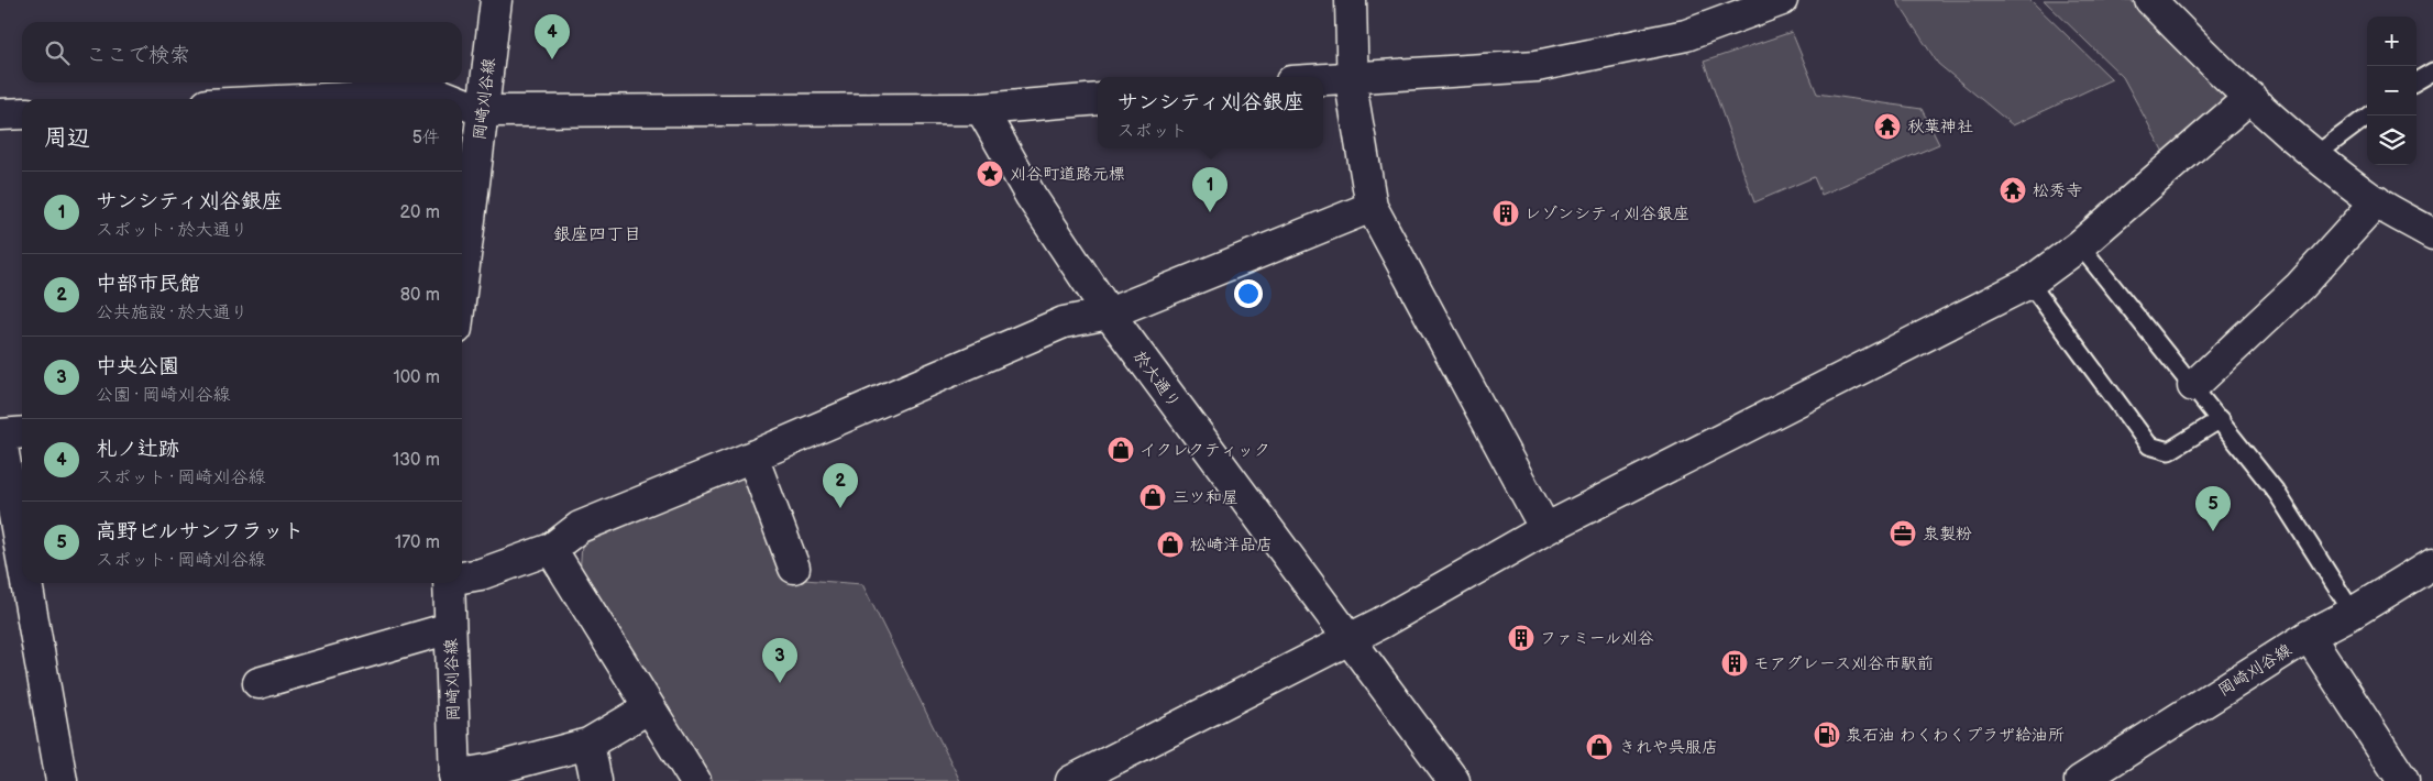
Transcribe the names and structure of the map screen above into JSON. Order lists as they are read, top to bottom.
{
  "streets": {
    "street": ["岡崎刈谷線", "於大通り"]
  },
  "districts": ["銀座四丁目"],
  "places": {
    "temple": ["秋葉神社", "松秀寺"],
    "place": ["刈谷町道路元標"],
    "building": ["レゾンシティ刈谷銀座", "ファミール刈谷", "モアグレース刈谷市駅前"],
    "shop": [
      "イクレクティック",
      "三ツ和屋",
      "松崎洋品店",
      "きれや呉服店"
    ],
    "office": ["泉製粉"],
    "fuel station": ["泉石油 わくわくプラザ給油所"]
  },
  "page": {
    "pins": [
      "4",
      "1",
      "2",
      "5",
      "3"
    ],
    "map_buttons": ["+", "−"],
    "search": "ここで検索",
    "popup": ["サンシティ刈谷銀座", "スポット"],
    "heading": ["周辺", "5件"],
    "list": [
      {
        "mark": "1",
        "name": "サンシティ刈谷銀座",
        "note": "スポット · 於大通り",
        "value": "20 m"
      },
      {
        "mark": "2",
        "name": "中部市民館",
        "note": "公共施設 · 於大通り",
        "value": "80 m"
      },
      {
        "mark": "3",
        "name": "中央公園",
        "note": "公園 · 岡崎刈谷線",
        "value": "100 m"
      },
      {
        "mark": "4",
        "name": "札ノ辻跡",
        "note": "スポット · 岡崎刈谷線",
        "value": "130 m"
      },
      {
        "mark": "5",
        "name": "高野ビルサンフラット",
        "note": "スポット · 岡崎刈谷線",
        "value": "170 m"
      }
    ]
  }
}
